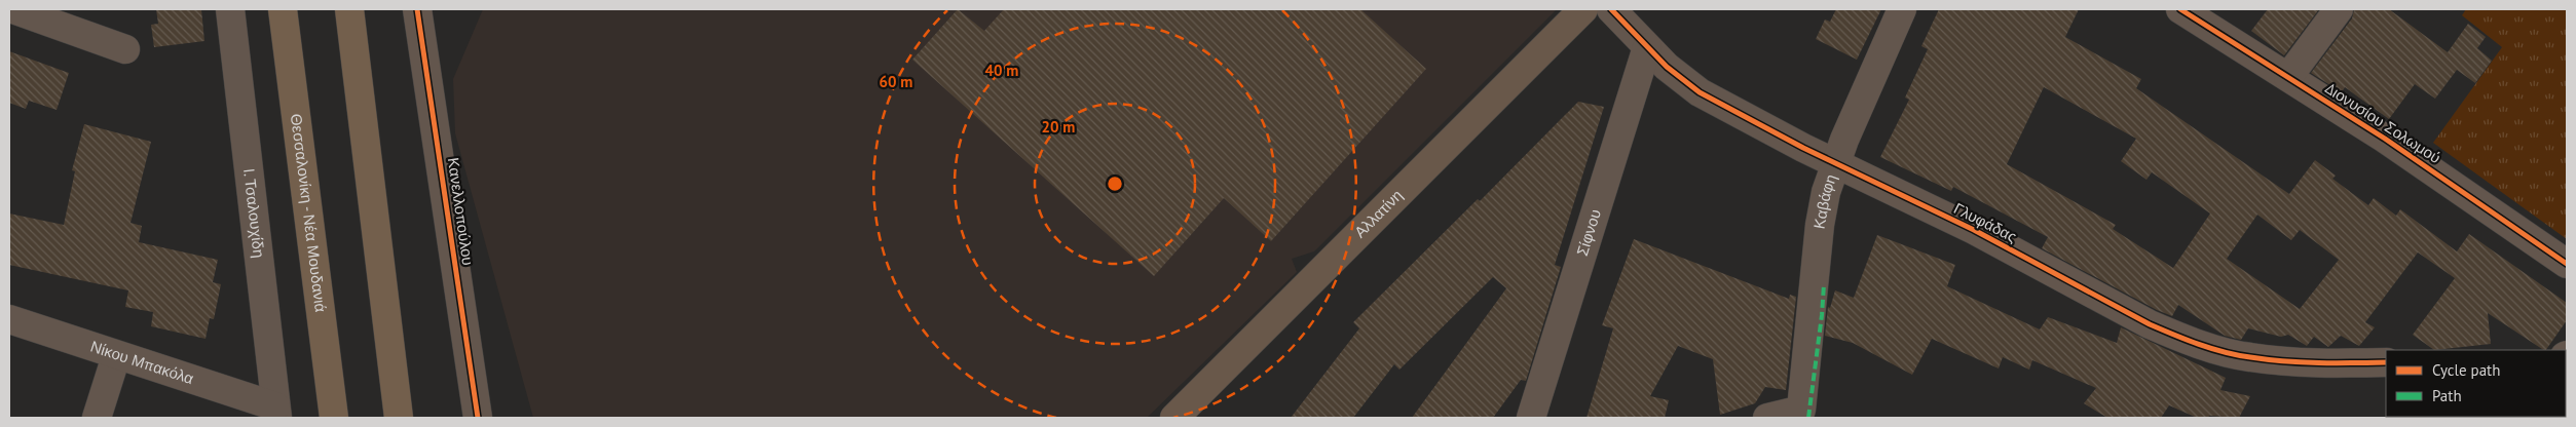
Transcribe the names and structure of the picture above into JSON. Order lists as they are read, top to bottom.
{
  "streets": {
    "highway": ["Θεσσαλονίκη - Νέα Μουδανιά"],
    "main road": ["Αλλατίνη"],
    "street": [
      "Διονυσίου Σολωμού",
      "Καβάφη",
      "Κανελλοπούλου",
      "Ι. Τσαλουχίδη",
      "Γλυφάδας",
      "Σίφνου",
      "Νίκου Μπακόλα"
    ]
  },
  "crossings": [
    ["Καβάφη", "Γλυφάδας"],
    ["Ι. Τσαλουχίδη", "Νίκου Μπακόλα"],
    ["Γλυφάδας", "Σίφνου"]
  ],
  "legend": ["Cycle path", "Path"],
  "rings": ["40 m", "60 m", "20 m"]
}
